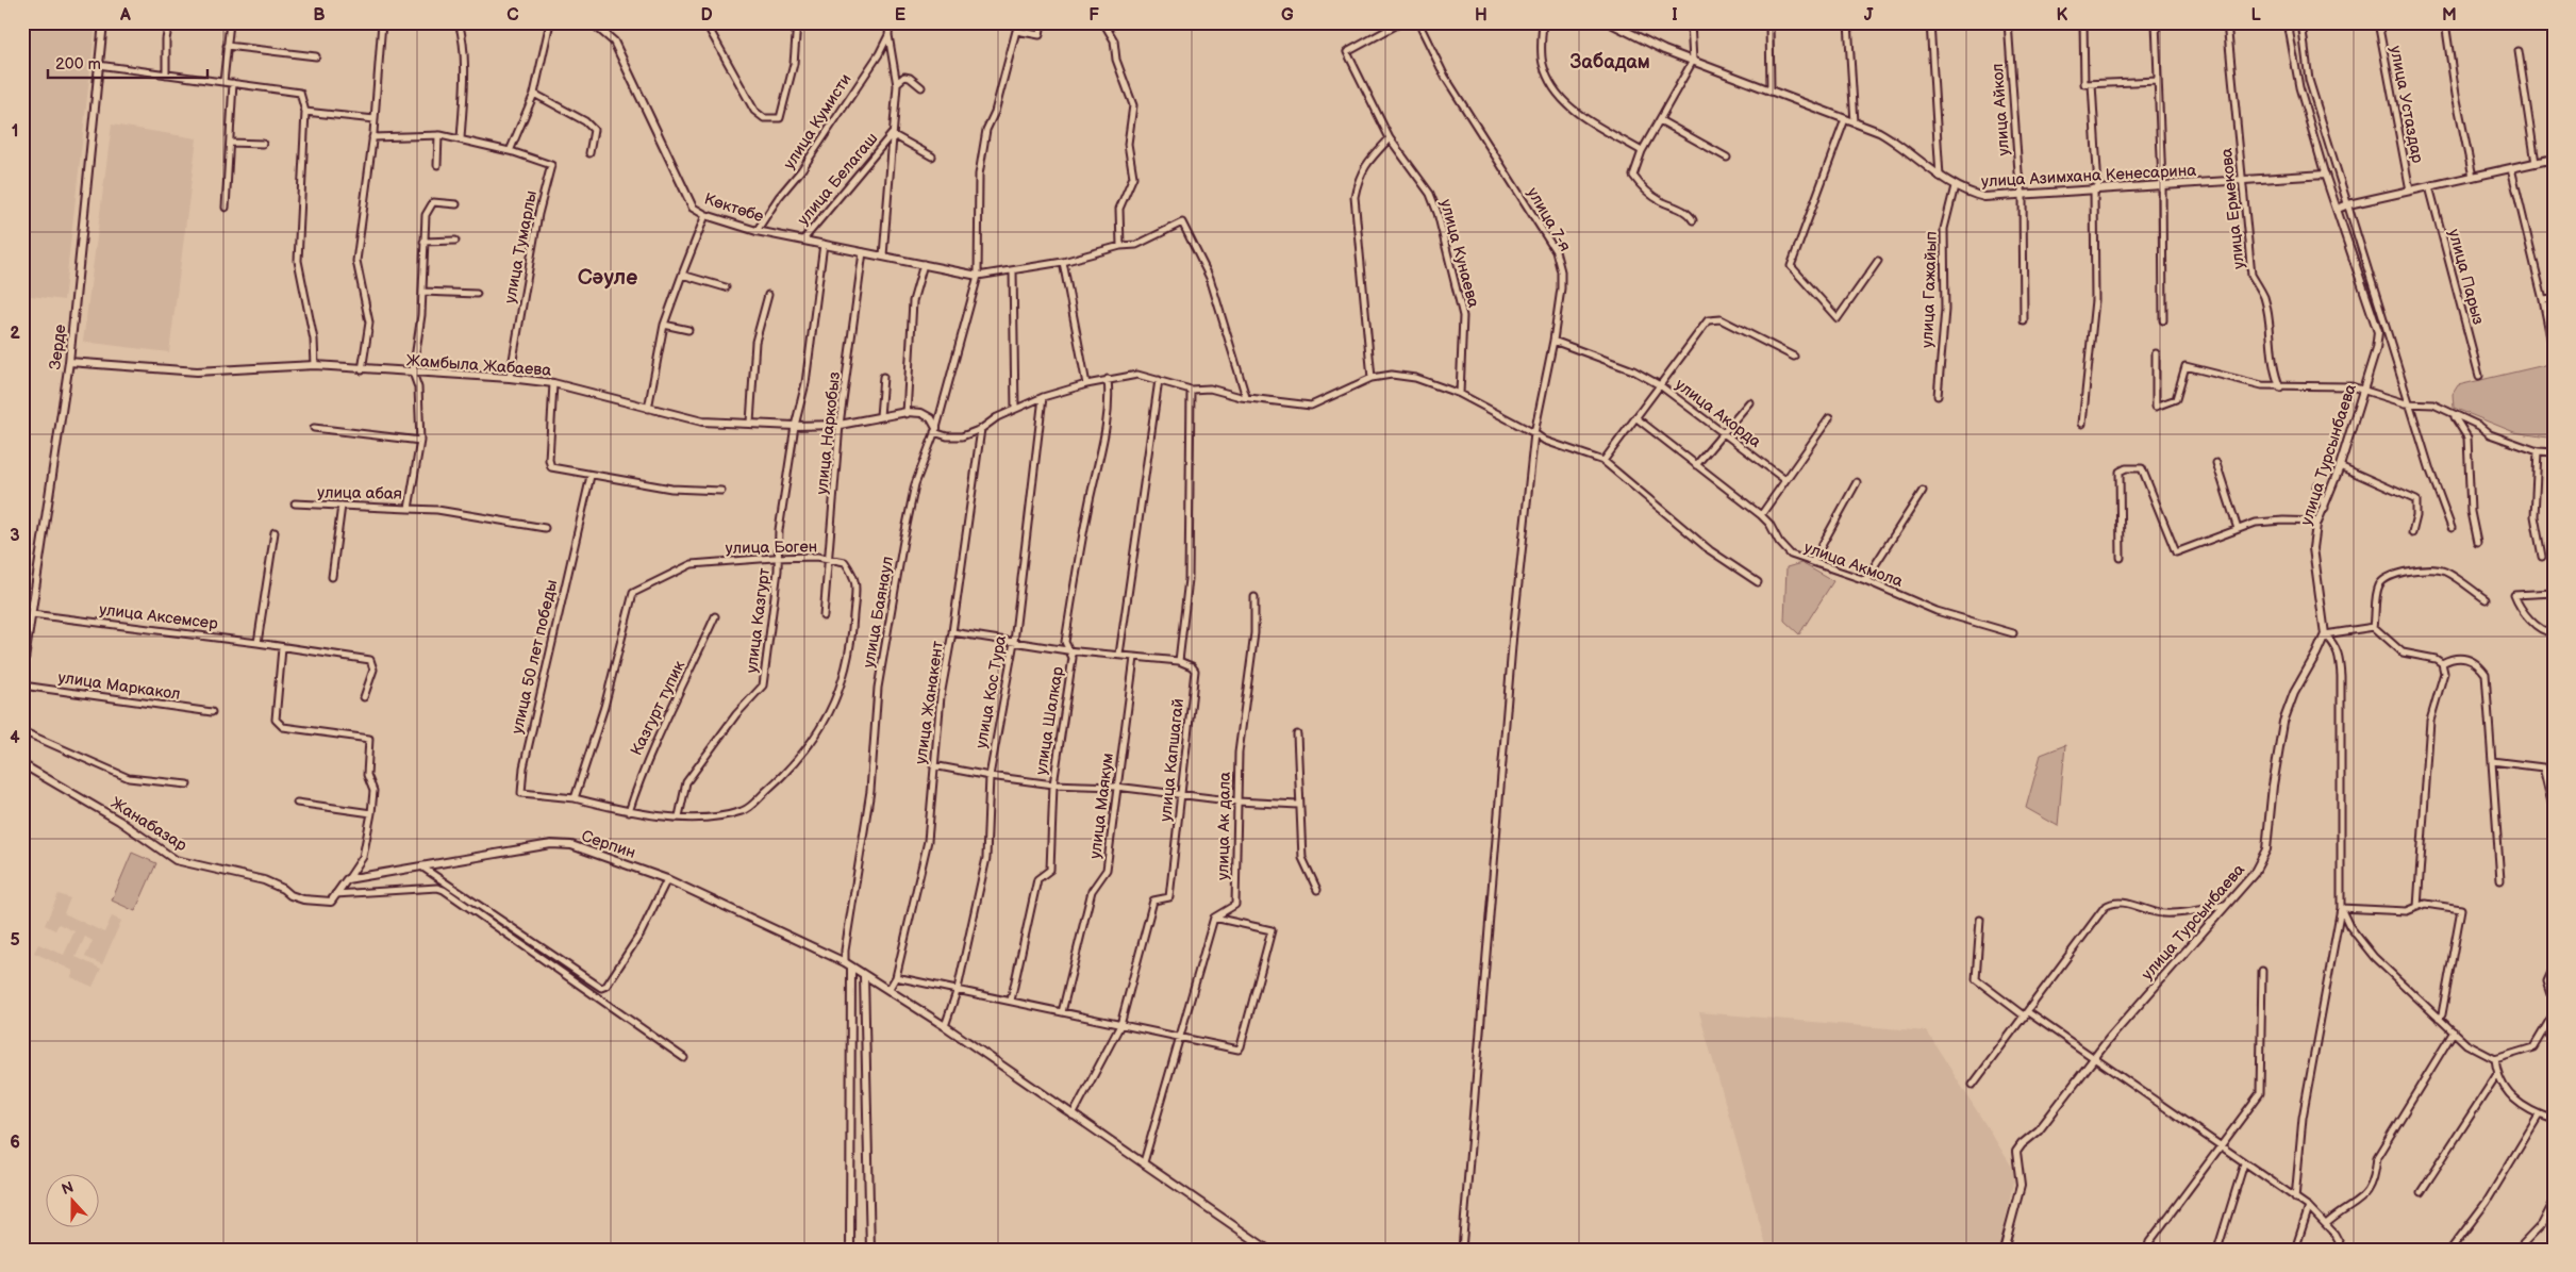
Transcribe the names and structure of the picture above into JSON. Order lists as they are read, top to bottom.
{
  "streets": {
    "street": [
      "улица Устаздар",
      "улица Айкол",
      "улица Кумисти",
      "улица Азимхана Кенесарина",
      "улица Белагаш",
      "Көктөбе",
      "улица Ермекова",
      "улица 7-я",
      "улица Тумарлы",
      "улица Кунаева",
      "улица Парыз",
      "улица Гажайып",
      "Зерде",
      "Жамбыла Жабаева",
      "улица Акорда",
      "улица Наркобыз",
      "улица Турсынбаева",
      "улица абая",
      "улица Боген",
      "улица Акмола",
      "улица Баянаул",
      "улица Аксемсер",
      "улица Казгурт",
      "улица 50 лет победы",
      "улица Маркакол",
      "улица Кос Тура",
      "улица Жанакент",
      "Казгурт тупик",
      "улица Шалкар",
      "улица Капшагай",
      "улица Маякум",
      "Жанабазар",
      "улица Ак дала",
      "Серпин"
    ]
  },
  "crossings": [
    ["улица Айкол", "улица Азимхана Кенесарина"],
    ["улица Кумисти", "улица Белагаш"],
    ["улица Кумисти", "Көктөбе"],
    ["улица Азимхана Кенесарина", "улица Ермекова"],
    ["улица Азимхана Кенесарина", "улица Гажайып"],
    ["улица Азимхана Кенесарина", "улица Турсынбаева"],
    ["улица Белагаш", "Көктөбе"],
    ["Көктөбе", "улица Наркобыз"],
    ["Көктөбе", "улица Баянаул"],
    ["Көктөбе", "улица Казгурт"],
    ["улица Тумарлы", "Жамбыла Жабаева"],
    ["Зерде", "Жамбыла Жабаева"],
    ["Зерде", "улица Аксемсер"],
    ["Жамбыла Жабаева", "улица Наркобыз"],
    ["Жамбыла Жабаева", "улица абая"],
    ["Жамбыла Жабаева", "улица Баянаул"],
    ["Жамбыла Жабаева", "улица Казгурт"],
    ["улица Акорда", "улица Акмола"],
    ["улица Наркобыз", "улица Боген"],
    ["улица Боген", "улица Казгурт"],
    ["улица Боген", "улица 50 лет победы"],
    ["улица Боген", "Казгурт тупик"],
    ["улица Баянаул", "Серпин"],
    ["улица Кос Тура", "Серпин"],
    ["улица Жанакент", "Серпин"],
    ["улица Капшагай", "Серпин"]
  ],
  "districts": ["Забадам", "Сәуле"],
  "scale_bar": "200 m",
  "north": "top",
  "grid": {
    "columns": [
      "A",
      "B",
      "C",
      "D",
      "E",
      "F",
      "G",
      "H",
      "I",
      "J",
      "K",
      "L",
      "M"
    ],
    "rows": [
      "1",
      "2",
      "3",
      "4",
      "5",
      "6"
    ]
  }
}
